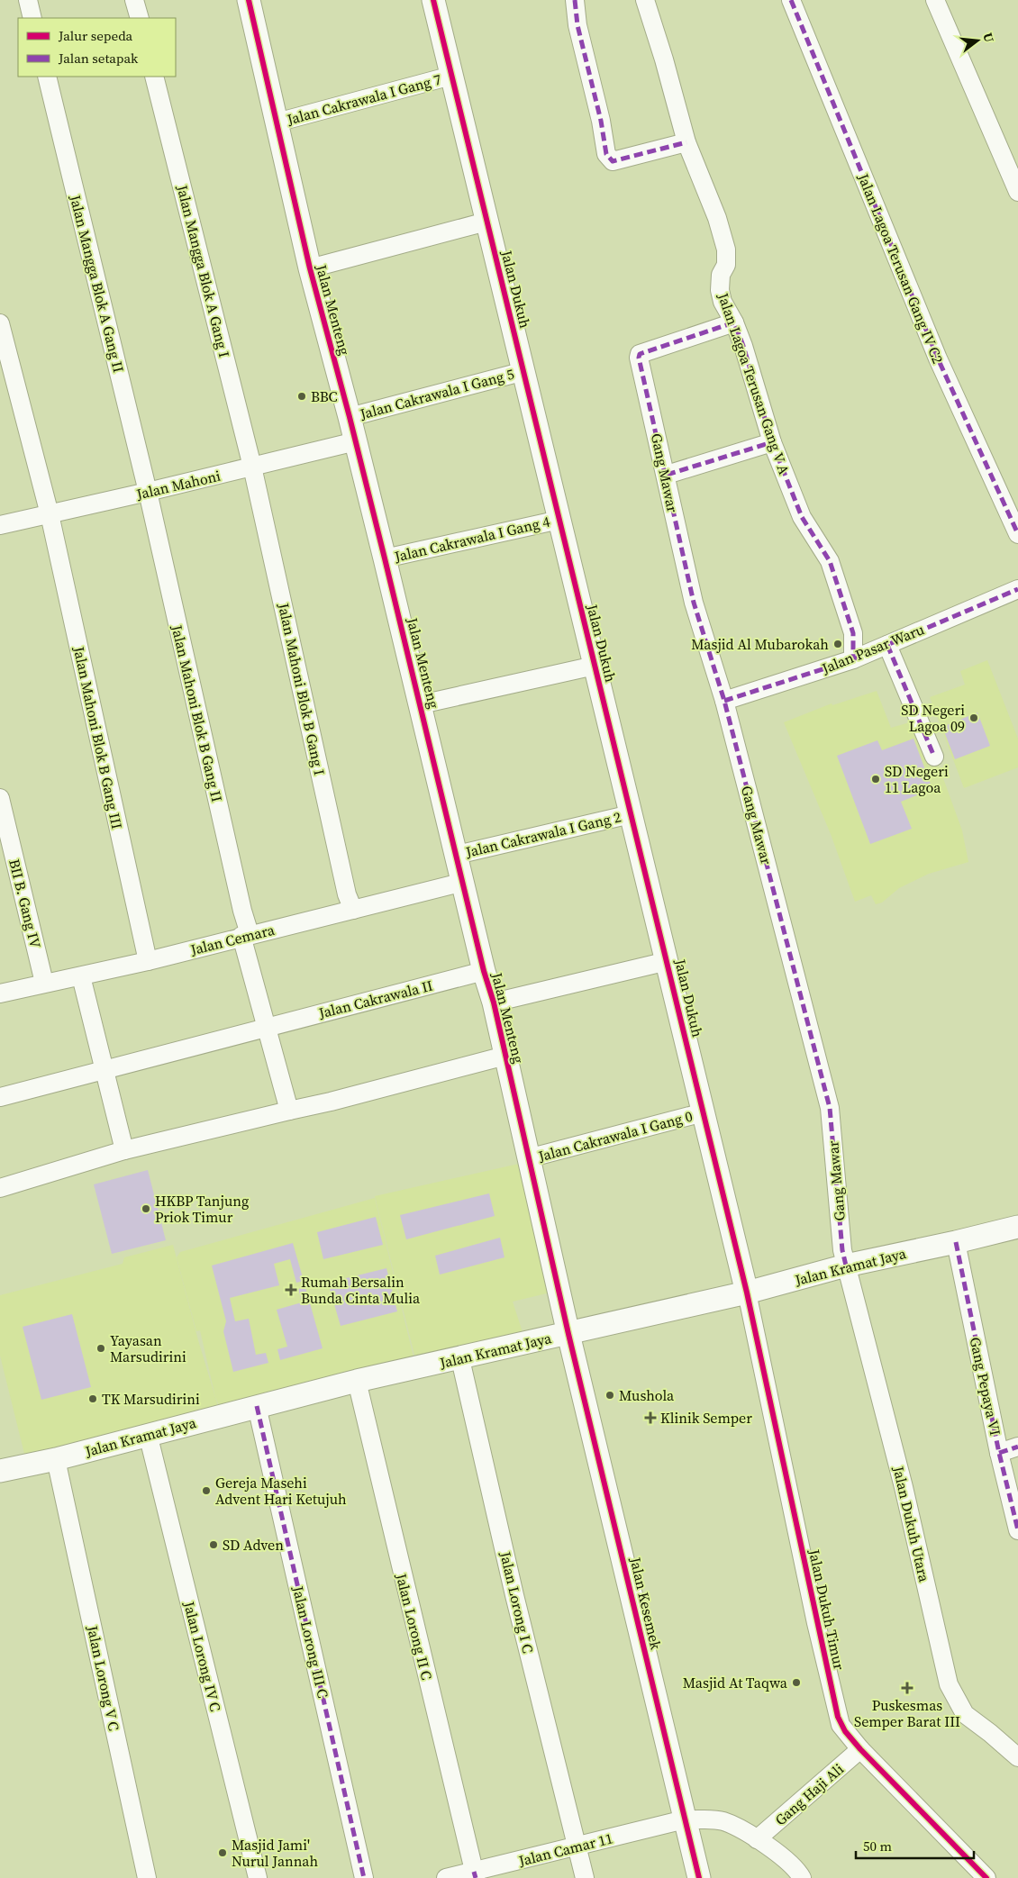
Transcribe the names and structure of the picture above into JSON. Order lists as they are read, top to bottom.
{
  "streets": {
    "street": [
      "Jalan Cakrawala I Gang 7",
      "Jalan Lagoa Terusan Gang IV C2",
      "Jalan Mangga Blok A Gang I",
      "Jalan Mangga Blok A Gang II",
      "Jalan Dukuh",
      "Jalan Menteng",
      "Jalan Lagoa Terusan Gang V A",
      "Jalan Cakrawala I Gang 5",
      "Gang Mawar",
      "Jalan Mahoni",
      "Jalan Cakrawala I Gang 4",
      "Jalan Pasar Waru",
      "Jalan Mahoni Blok B Gang I",
      "Jalan Mahoni Blok B Gang II",
      "Jalan Mahoni Blok B Gang III",
      "Jalan Cakrawala I Gang 2",
      "BII B. Gang IV",
      "Jalan Cemara",
      "Jalan Cakrawala II",
      "Jalan Cakrawala I Gang 0",
      "Jalan Kramat Jaya",
      "Gang Pepaya VI",
      "Jalan Dukuh Utara",
      "Jalan Lorong I C",
      "Jalan Kesemek",
      "Jalan Dukuh Timur",
      "Jalan Lorong II C",
      "Jalan Lorong III C",
      "Jalan Lorong IV C",
      "Jalan Lorong V C",
      "Gang Haji Ali",
      "Jalan Camar 11"
    ]
  },
  "crossings": [
    ["Jalan Cakrawala I Gang 7", "Jalan Dukuh"],
    ["Jalan Cakrawala I Gang 7", "Jalan Menteng"],
    ["Jalan Mangga Blok A Gang I", "Jalan Mahoni"],
    ["Jalan Mangga Blok A Gang I", "Jalan Mahoni Blok B Gang I"],
    ["Jalan Mangga Blok A Gang II", "Jalan Mahoni"],
    ["Jalan Mangga Blok A Gang II", "Jalan Mahoni Blok B Gang II"],
    ["Jalan Dukuh", "Jalan Cakrawala I Gang 5"],
    ["Jalan Dukuh", "Jalan Cakrawala I Gang 4"],
    ["Jalan Dukuh", "Jalan Cakrawala I Gang 2"],
    ["Jalan Dukuh", "Jalan Cakrawala I Gang 0"],
    ["Jalan Dukuh", "Jalan Kramat Jaya"],
    ["Jalan Dukuh", "Jalan Dukuh Timur"],
    ["Jalan Menteng", "Jalan Cakrawala I Gang 5"],
    ["Jalan Menteng", "Jalan Mahoni"],
    ["Jalan Menteng", "Jalan Cakrawala I Gang 4"],
    ["Jalan Menteng", "Jalan Cakrawala I Gang 2"],
    ["Jalan Menteng", "Jalan Cemara"],
    ["Jalan Menteng", "Jalan Cakrawala II"],
    ["Jalan Menteng", "Jalan Cakrawala I Gang 0"],
    ["Jalan Menteng", "Jalan Kramat Jaya"],
    ["Jalan Menteng", "Jalan Kesemek"],
    ["Jalan Lagoa Terusan Gang V A", "Gang Mawar"],
    ["Jalan Lagoa Terusan Gang V A", "Jalan Pasar Waru"],
    ["Gang Mawar", "Jalan Pasar Waru"],
    ["Gang Mawar", "Jalan Kramat Jaya"],
    ["Gang Mawar", "Jalan Dukuh Utara"],
    ["Jalan Mahoni", "Jalan Mahoni Blok B Gang I"],
    ["Jalan Mahoni", "Jalan Mahoni Blok B Gang II"],
    ["Jalan Mahoni", "Jalan Mahoni Blok B Gang III"],
    ["Jalan Mahoni Blok B Gang I", "Jalan Cemara"],
    ["Jalan Mahoni Blok B Gang II", "Jalan Cemara"],
    ["Jalan Mahoni Blok B Gang III", "Jalan Cemara"],
    ["BII B. Gang IV", "Jalan Cemara"],
    ["Jalan Kramat Jaya", "Gang Pepaya VI"],
    ["Jalan Kramat Jaya", "Jalan Dukuh Utara"],
    ["Jalan Kramat Jaya", "Jalan Lorong I C"],
    ["Jalan Kramat Jaya", "Jalan Kesemek"],
    ["Jalan Kramat Jaya", "Jalan Dukuh Timur"],
    ["Jalan Kramat Jaya", "Jalan Lorong II C"],
    ["Jalan Kramat Jaya", "Jalan Lorong III C"],
    ["Jalan Kramat Jaya", "Jalan Lorong IV C"],
    ["Jalan Kramat Jaya", "Jalan Lorong V C"],
    ["Jalan Lorong I C", "Jalan Camar 11"],
    ["Jalan Kesemek", "Jalan Camar 11"],
    ["Jalan Dukuh Timur", "Gang Haji Ali"],
    ["Jalan Lorong II C", "Jalan Camar 11"],
    ["Gang Haji Ali", "Jalan Camar 11"]
  ],
  "places": {
    "other": [
      "BBC",
      "Masjid Al Mubarokah",
      "SD Negeri Lagoa 09",
      "SD Negeri 11 Lagoa",
      "HKBP Tanjung Priok Timur",
      "Yayasan Marsudirini",
      "Mushola",
      "TK Marsudirini",
      "Gereja Masehi Advent Hari Ketujuh",
      "SD Adven",
      "Masjid At Taqwa",
      "Masjid Jami' Nurul Jannah"
    ],
    "health": ["Rumah Bersalin Bunda Cinta Mulia", "Klinik Semper", "Puskesmas Semper Barat III"]
  },
  "legend": ["Jalur sepeda", "Jalan setapak"],
  "scale_bar": "50 m",
  "north": "right"
}
